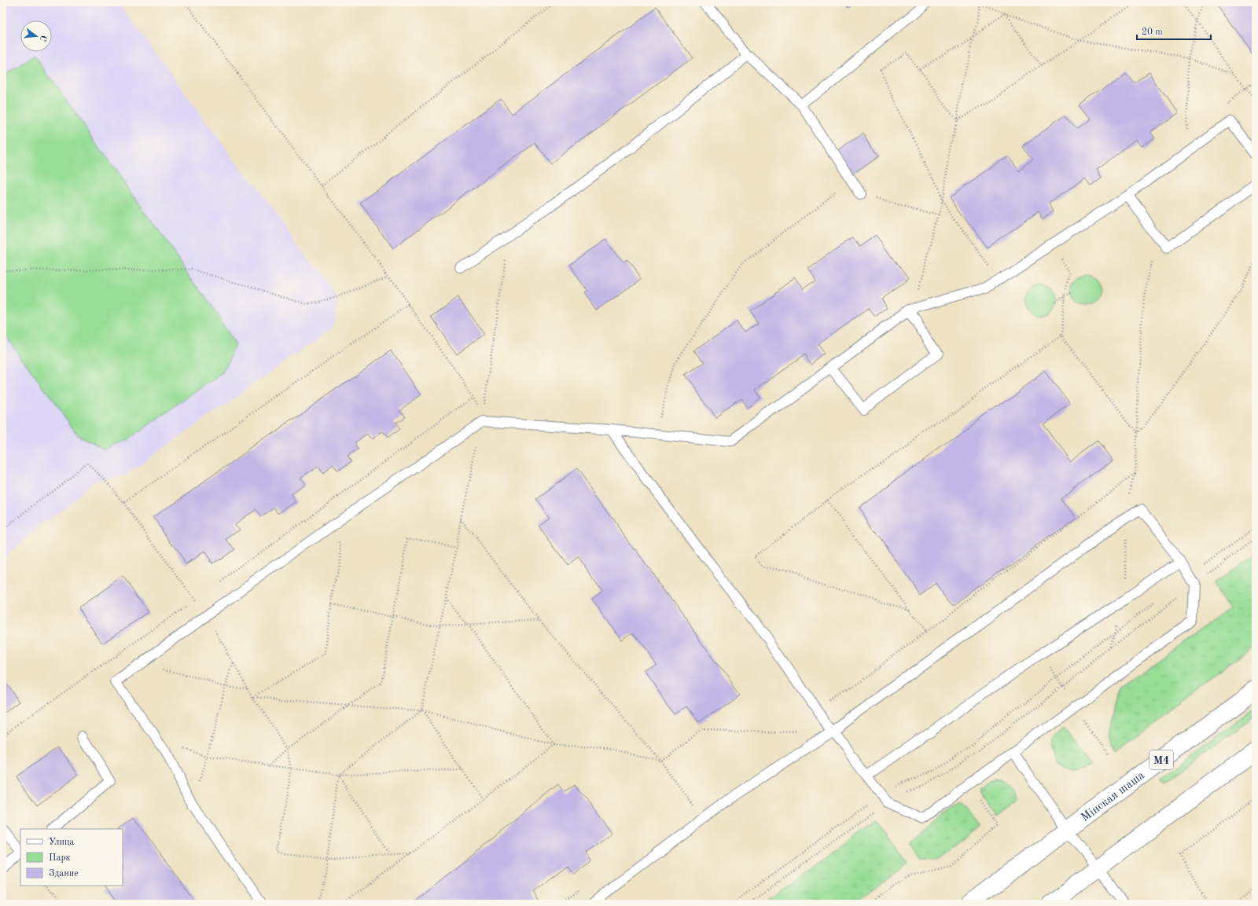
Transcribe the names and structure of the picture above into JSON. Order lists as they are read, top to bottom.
{
  "streets": {
    "main road": ["М4", "Мінская шаша"]
  },
  "legend": ["Улица", "Парк", "Здание"],
  "scale_bar": "20 m",
  "north": "right"
}
